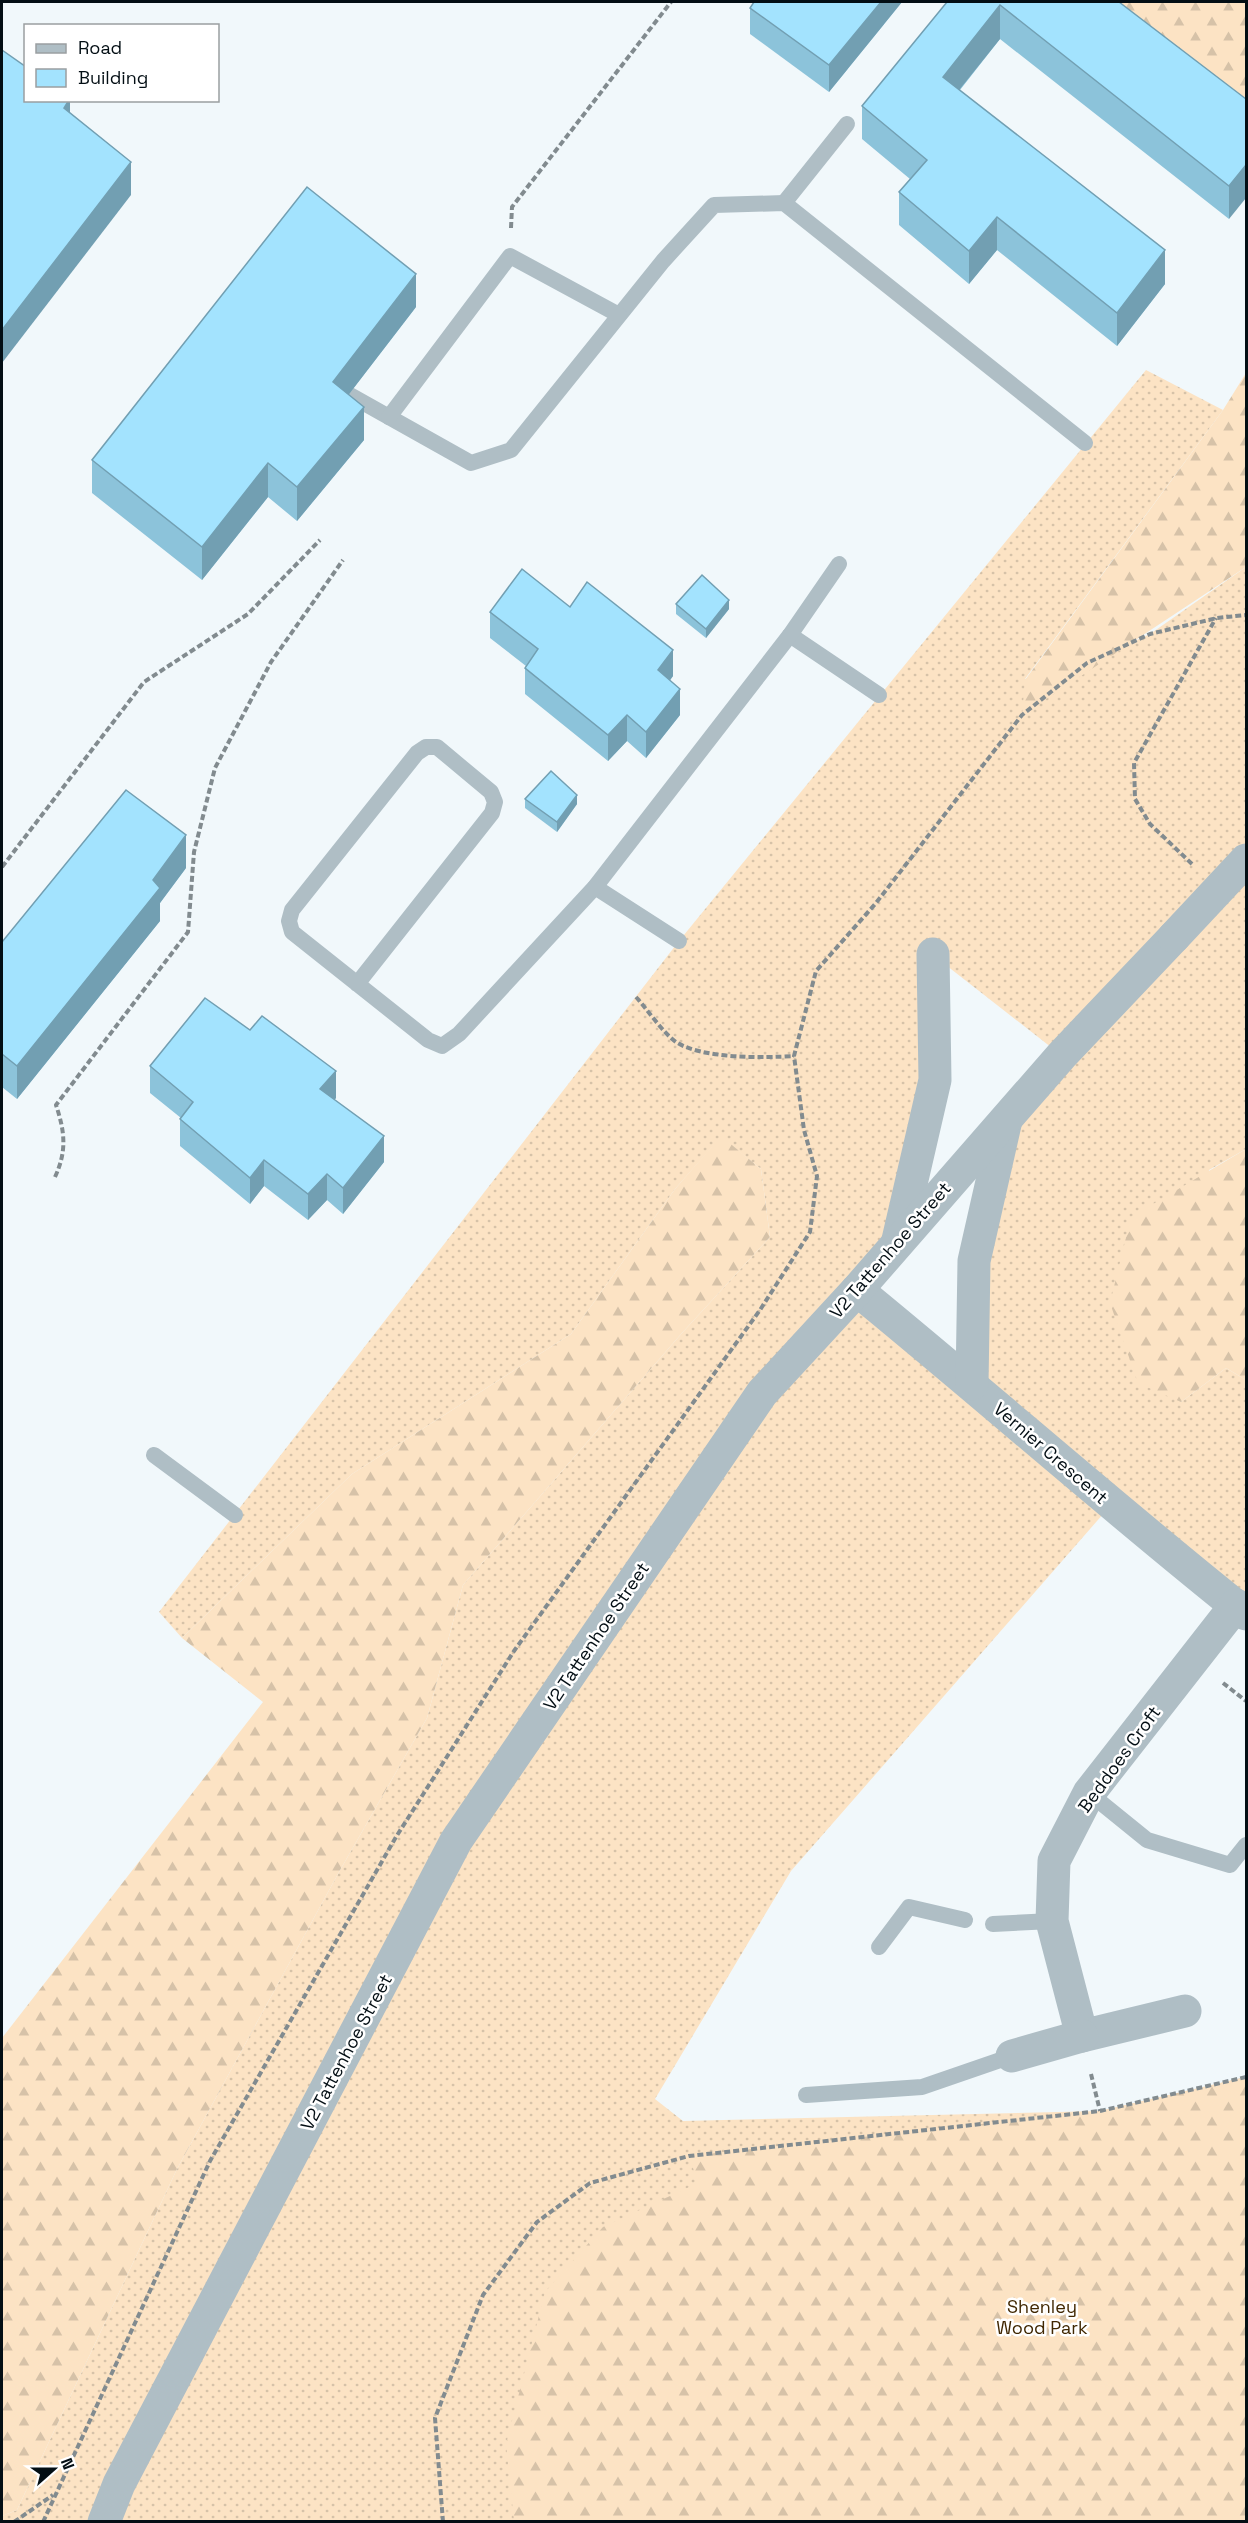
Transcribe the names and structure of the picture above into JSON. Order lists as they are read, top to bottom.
{
  "streets": {
    "street": ["V2 Tattenhoe Street", "Vernier Crescent", "Beddoes Croft"]
  },
  "crossings": [
    ["V2 Tattenhoe Street", "Vernier Crescent"],
    ["Vernier Crescent", "Beddoes Croft"]
  ],
  "parks": ["Shenley Wood Park"],
  "legend": ["Road", "Building"],
  "north": "right"
}
